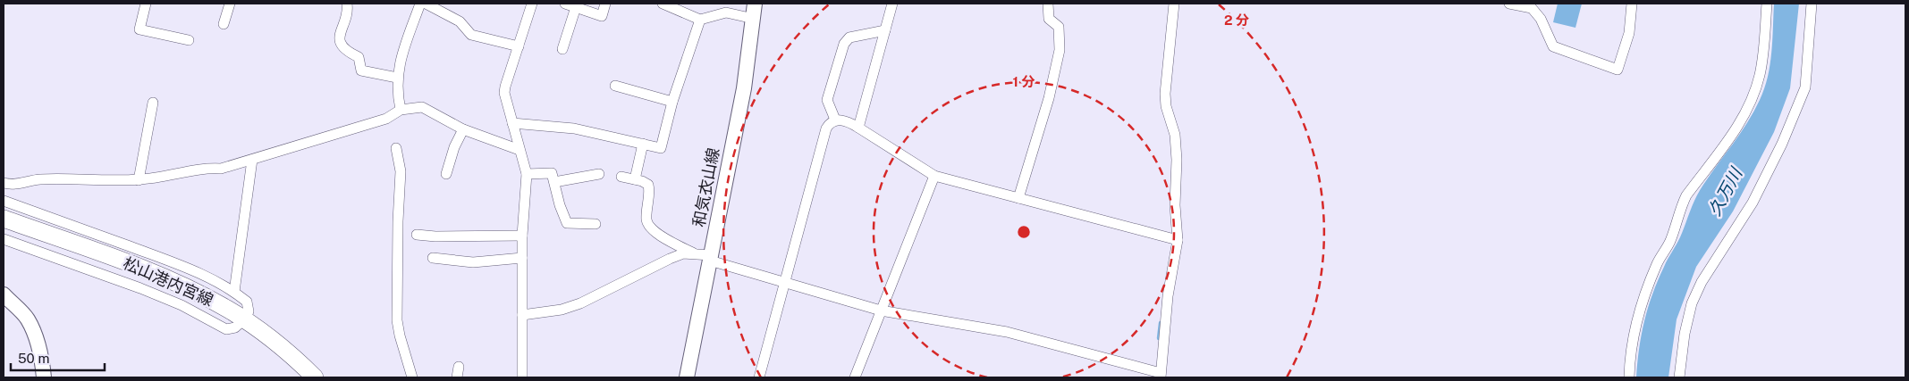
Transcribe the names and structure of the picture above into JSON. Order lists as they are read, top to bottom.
{
  "streets": {
    "main road": ["和気衣山線", "松山港内宮線"]
  },
  "water": ["久万川"],
  "scale_bar": "50 m",
  "rings": ["2 分", "1 分"]
}
